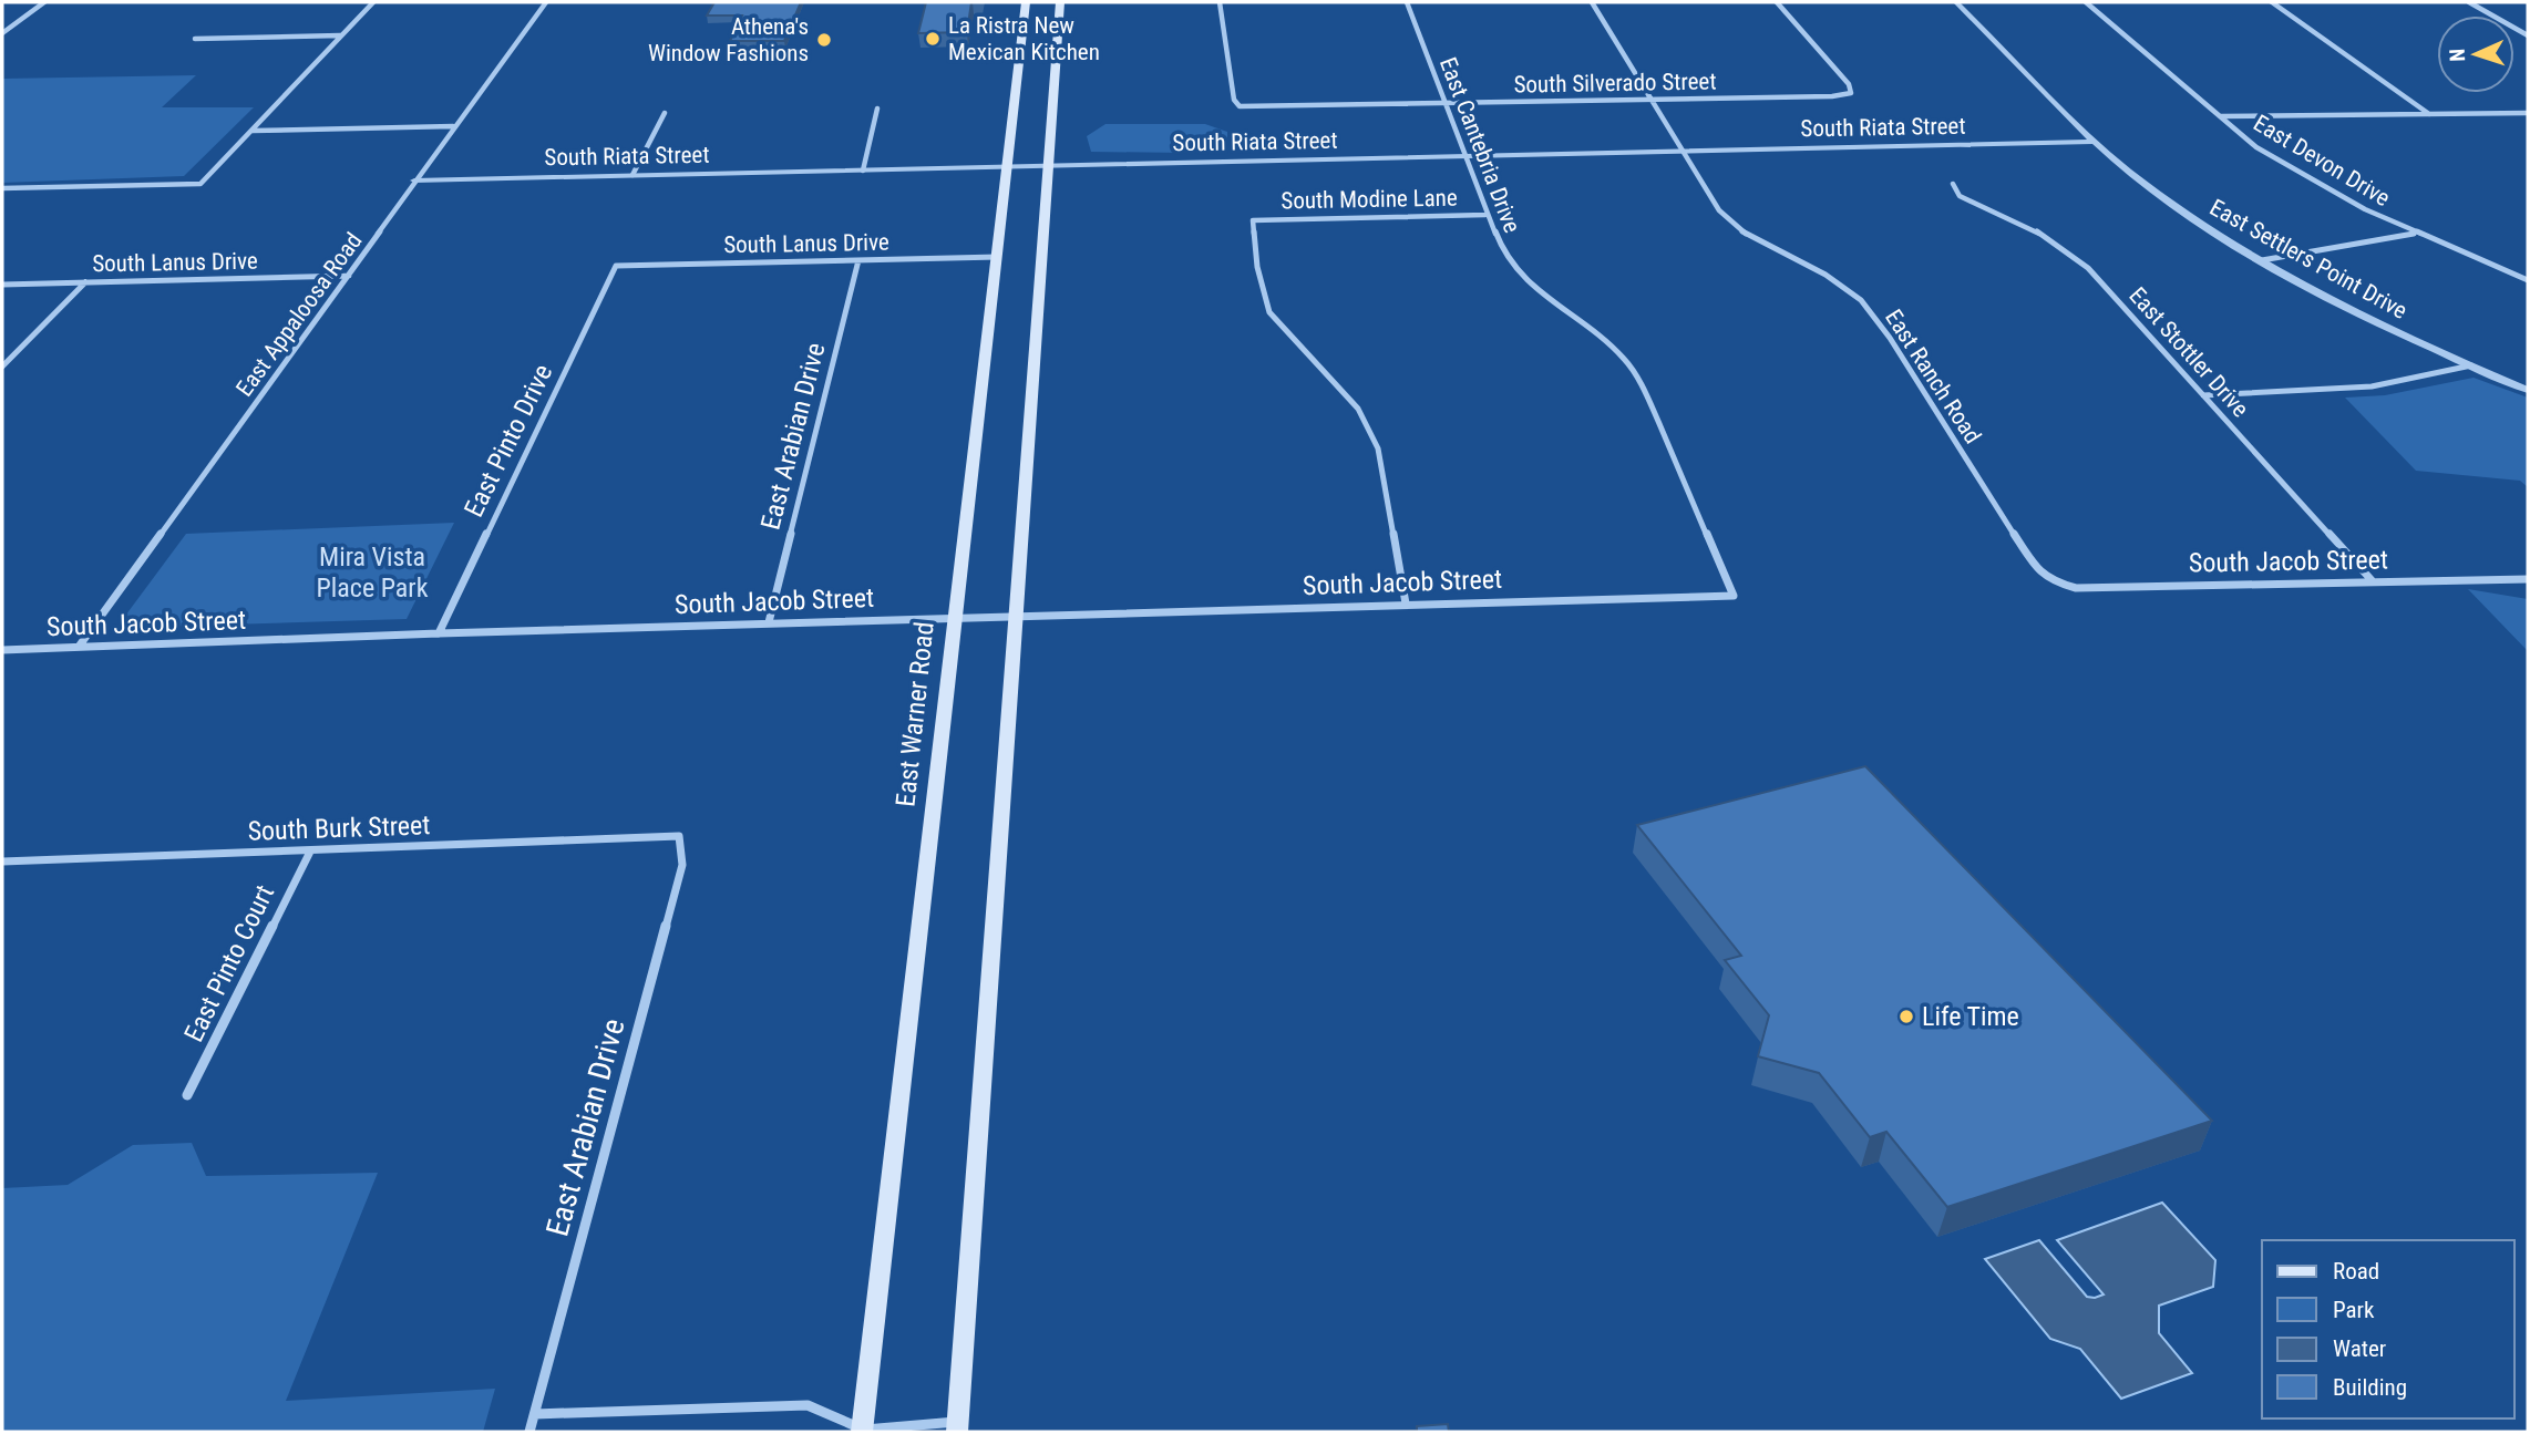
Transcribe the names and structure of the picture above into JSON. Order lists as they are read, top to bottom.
{
  "streets": {
    "main road": ["East Warner Road"],
    "street": [
      "South Silverado Street",
      "South Riata Street",
      "East Cantebria Drive",
      "East Devon Drive",
      "South Modine Lane",
      "South Lanus Drive",
      "East Settlers Point Drive",
      "East Appaloosa Road",
      "East Stottler Drive",
      "East Ranch Road",
      "East Arabian Drive",
      "East Pinto Drive",
      "South Jacob Street",
      "South Burk Street",
      "East Pinto Court"
    ]
  },
  "crossings": [
    ["South Silverado Street", "East Cantebria Drive"],
    ["South Silverado Street", "East Ranch Road"],
    ["South Riata Street", "East Cantebria Drive"],
    ["South Riata Street", "East Settlers Point Drive"],
    ["South Riata Street", "East Appaloosa Road"],
    ["South Riata Street", "East Ranch Road"],
    ["South Riata Street", "East Warner Road"],
    ["East Cantebria Drive", "South Modine Lane"],
    ["East Cantebria Drive", "South Jacob Street"],
    ["South Modine Lane", "South Jacob Street"],
    ["South Lanus Drive", "East Appaloosa Road"],
    ["South Lanus Drive", "East Arabian Drive"],
    ["South Lanus Drive", "East Pinto Drive"],
    ["South Lanus Drive", "East Warner Road"],
    ["East Appaloosa Road", "South Jacob Street"],
    ["East Stottler Drive", "South Jacob Street"],
    ["East Ranch Road", "South Jacob Street"],
    ["East Arabian Drive", "South Jacob Street"],
    ["East Arabian Drive", "South Burk Street"],
    ["East Pinto Drive", "South Jacob Street"],
    ["South Jacob Street", "East Warner Road"],
    ["South Burk Street", "East Pinto Court"]
  ],
  "parks": ["Mira Vista Place Park"],
  "places": ["La Ristra New Mexican Kitchen", "Athena's Window Fashions", "Life Time"],
  "legend": [
    "Road",
    "Park",
    "Water",
    "Building"
  ],
  "north": "left"
}
